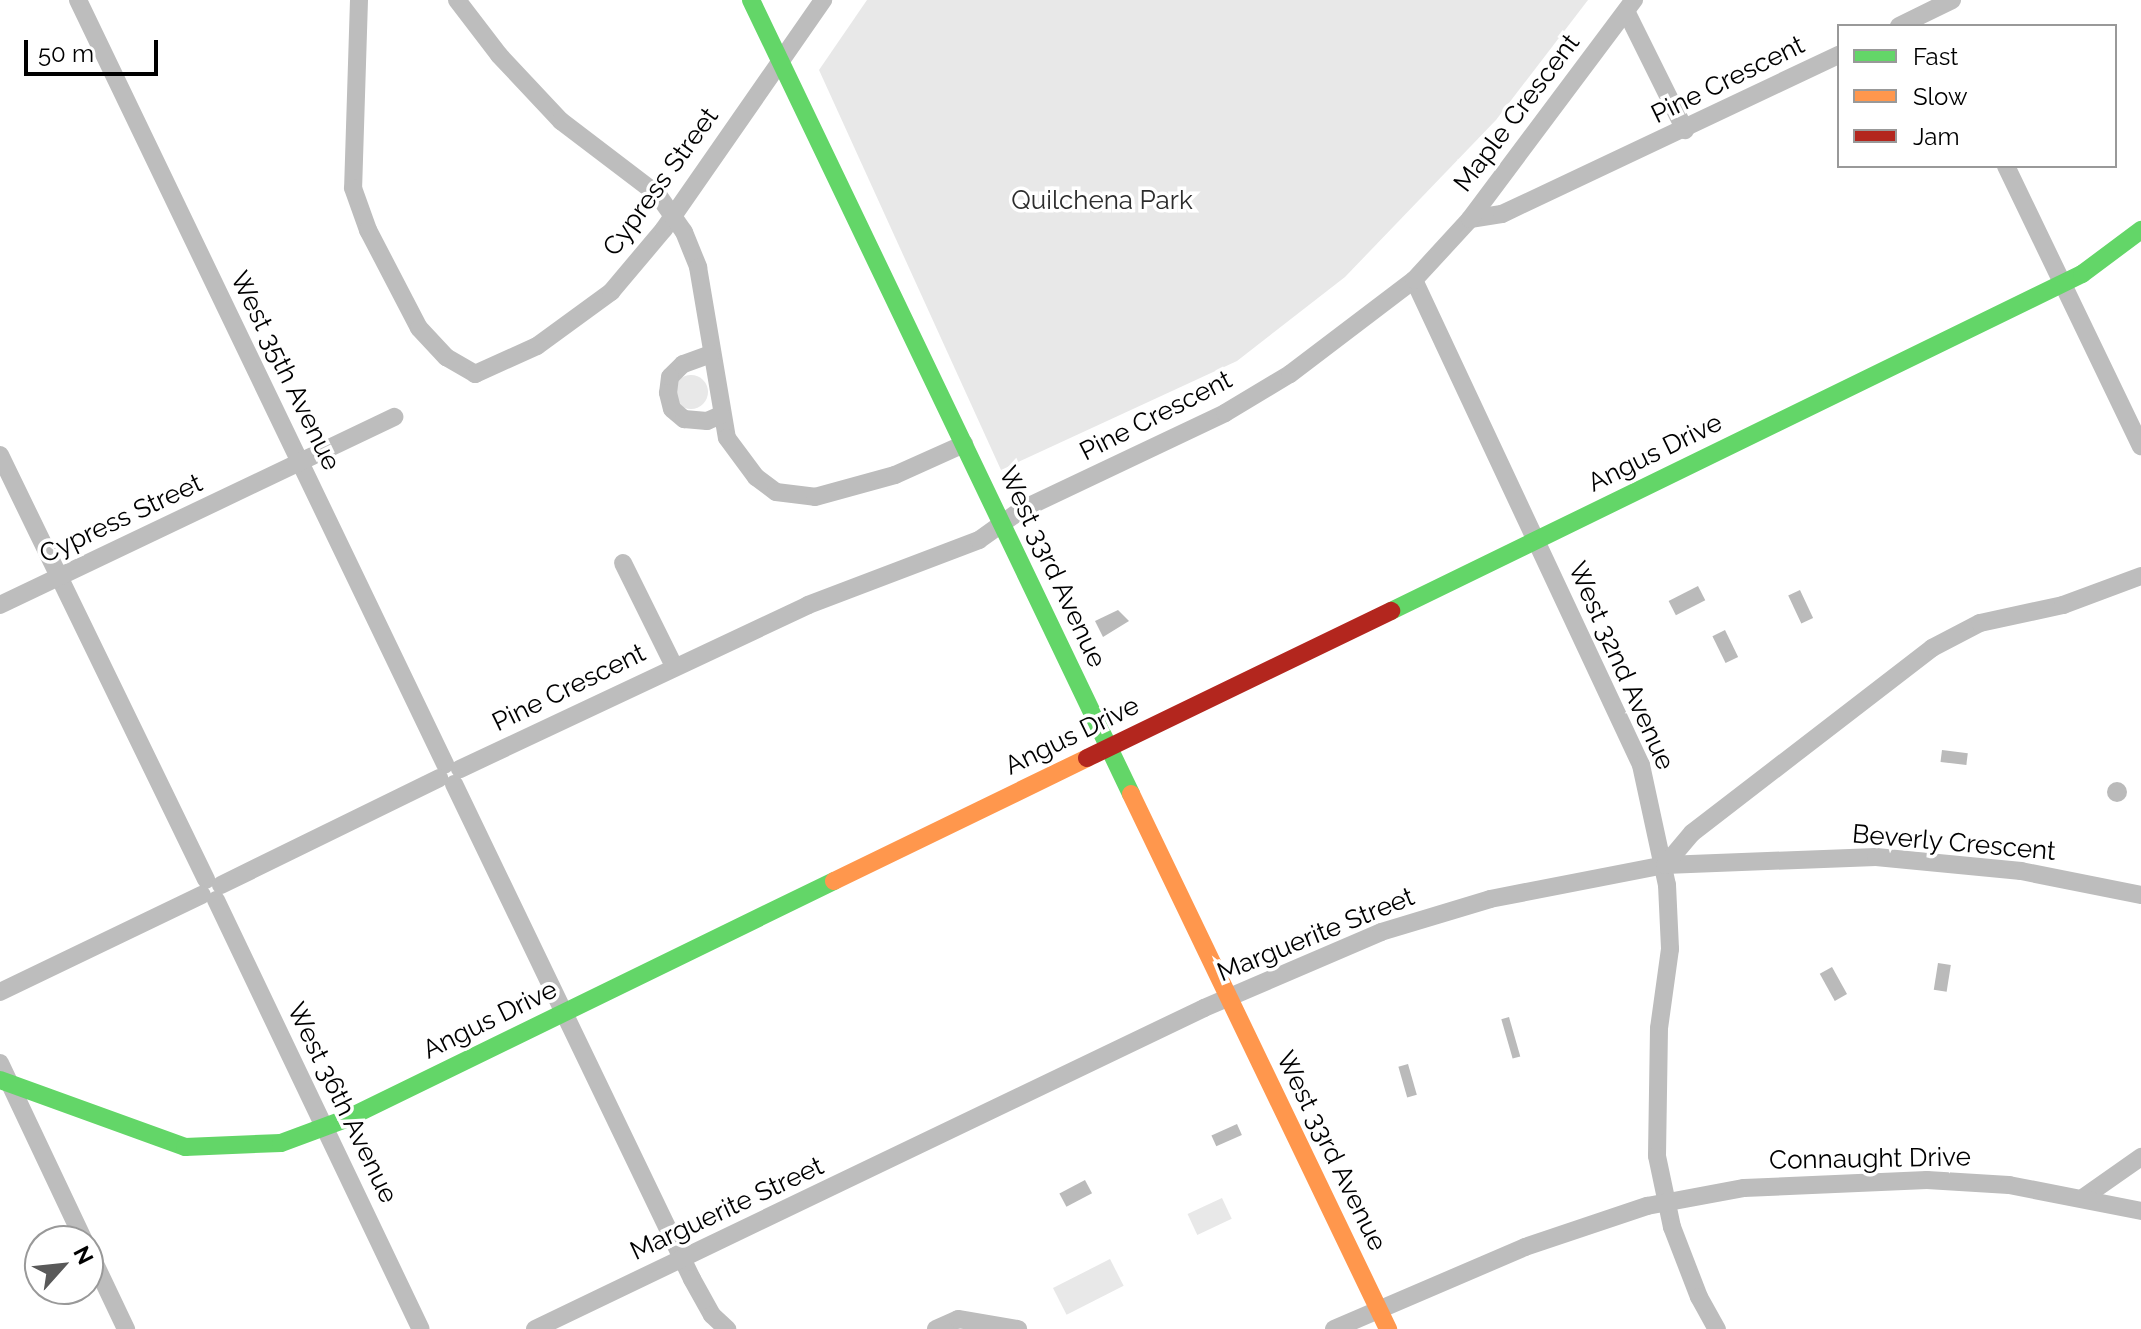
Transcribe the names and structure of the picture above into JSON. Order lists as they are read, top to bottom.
{
  "streets": {
    "street": [
      "Pine Crescent",
      "Maple Crescent",
      "Cypress Street",
      "West 35th Avenue",
      "Angus Drive",
      "West 33rd Avenue",
      "West 32nd Avenue",
      "Beverly Crescent",
      "Marguerite Street",
      "West 36th Avenue",
      "Connaught Drive"
    ]
  },
  "crossings": [
    ["Pine Crescent", "Maple Crescent"],
    ["Pine Crescent", "West 35th Avenue"],
    ["Pine Crescent", "West 33rd Avenue"],
    ["Pine Crescent", "West 32nd Avenue"],
    ["Pine Crescent", "West 36th Avenue"],
    ["Cypress Street", "West 35th Avenue"],
    ["Cypress Street", "West 33rd Avenue"],
    ["Cypress Street", "West 36th Avenue"],
    ["West 35th Avenue", "Angus Drive"],
    ["West 35th Avenue", "Marguerite Street"],
    ["Angus Drive", "West 33rd Avenue"],
    ["Angus Drive", "West 32nd Avenue"],
    ["Angus Drive", "West 36th Avenue"],
    ["West 33rd Avenue", "Marguerite Street"],
    ["West 33rd Avenue", "Connaught Drive"],
    ["West 32nd Avenue", "Beverly Crescent"],
    ["West 32nd Avenue", "Marguerite Street"],
    ["West 32nd Avenue", "Connaught Drive"],
    ["Beverly Crescent", "Marguerite Street"]
  ],
  "parks": ["Quilchena Park"],
  "legend": ["Fast", "Slow", "Jam"],
  "scale_bar": "50 m",
  "north": "top right"
}
